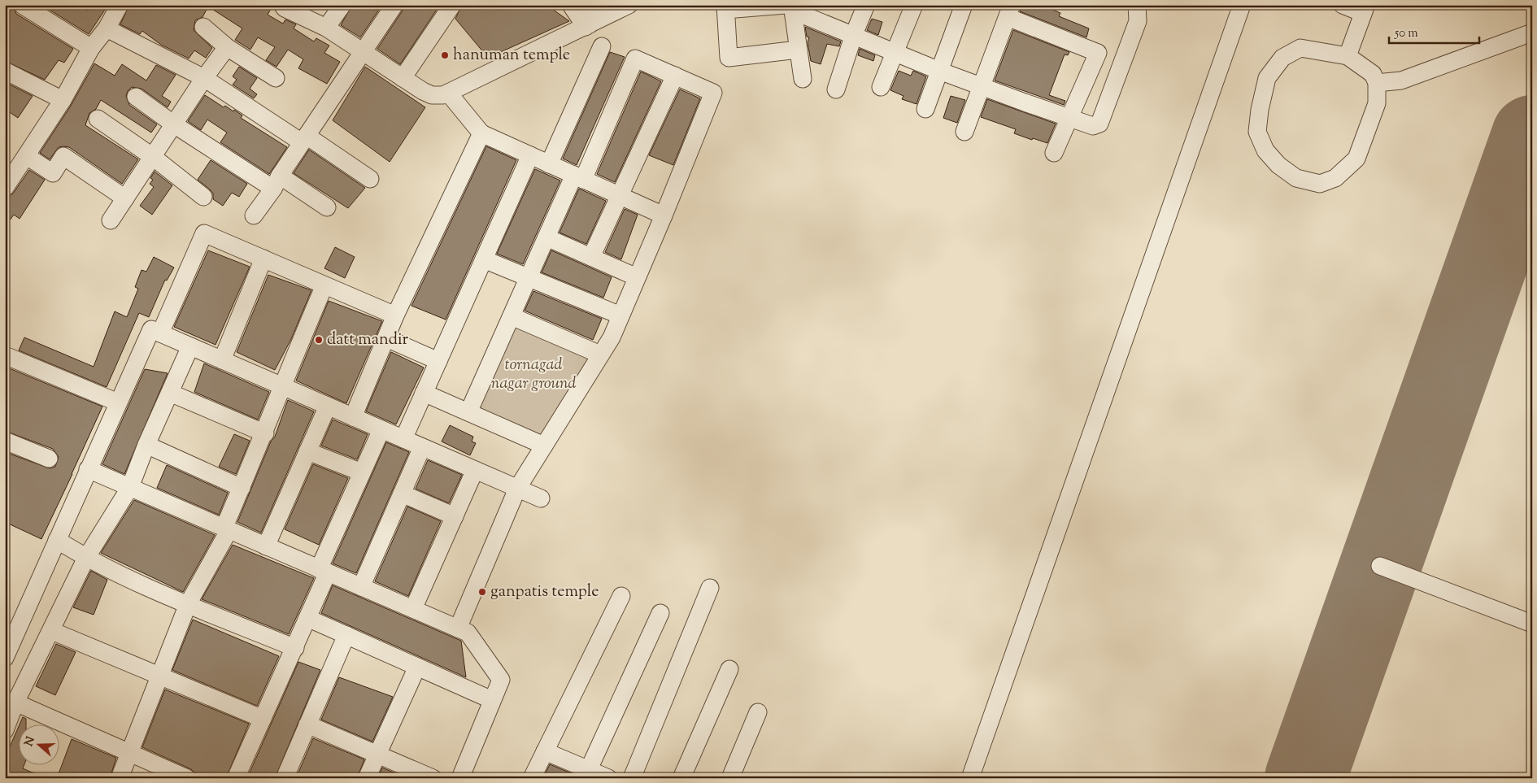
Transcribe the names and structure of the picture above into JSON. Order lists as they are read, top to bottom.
{
  "parks": ["tornagad nagar ground"],
  "places": ["hanuman temple", "datt mandir", "ganpatis temple"],
  "scale_bar": "50 m",
  "north": "left"
}
